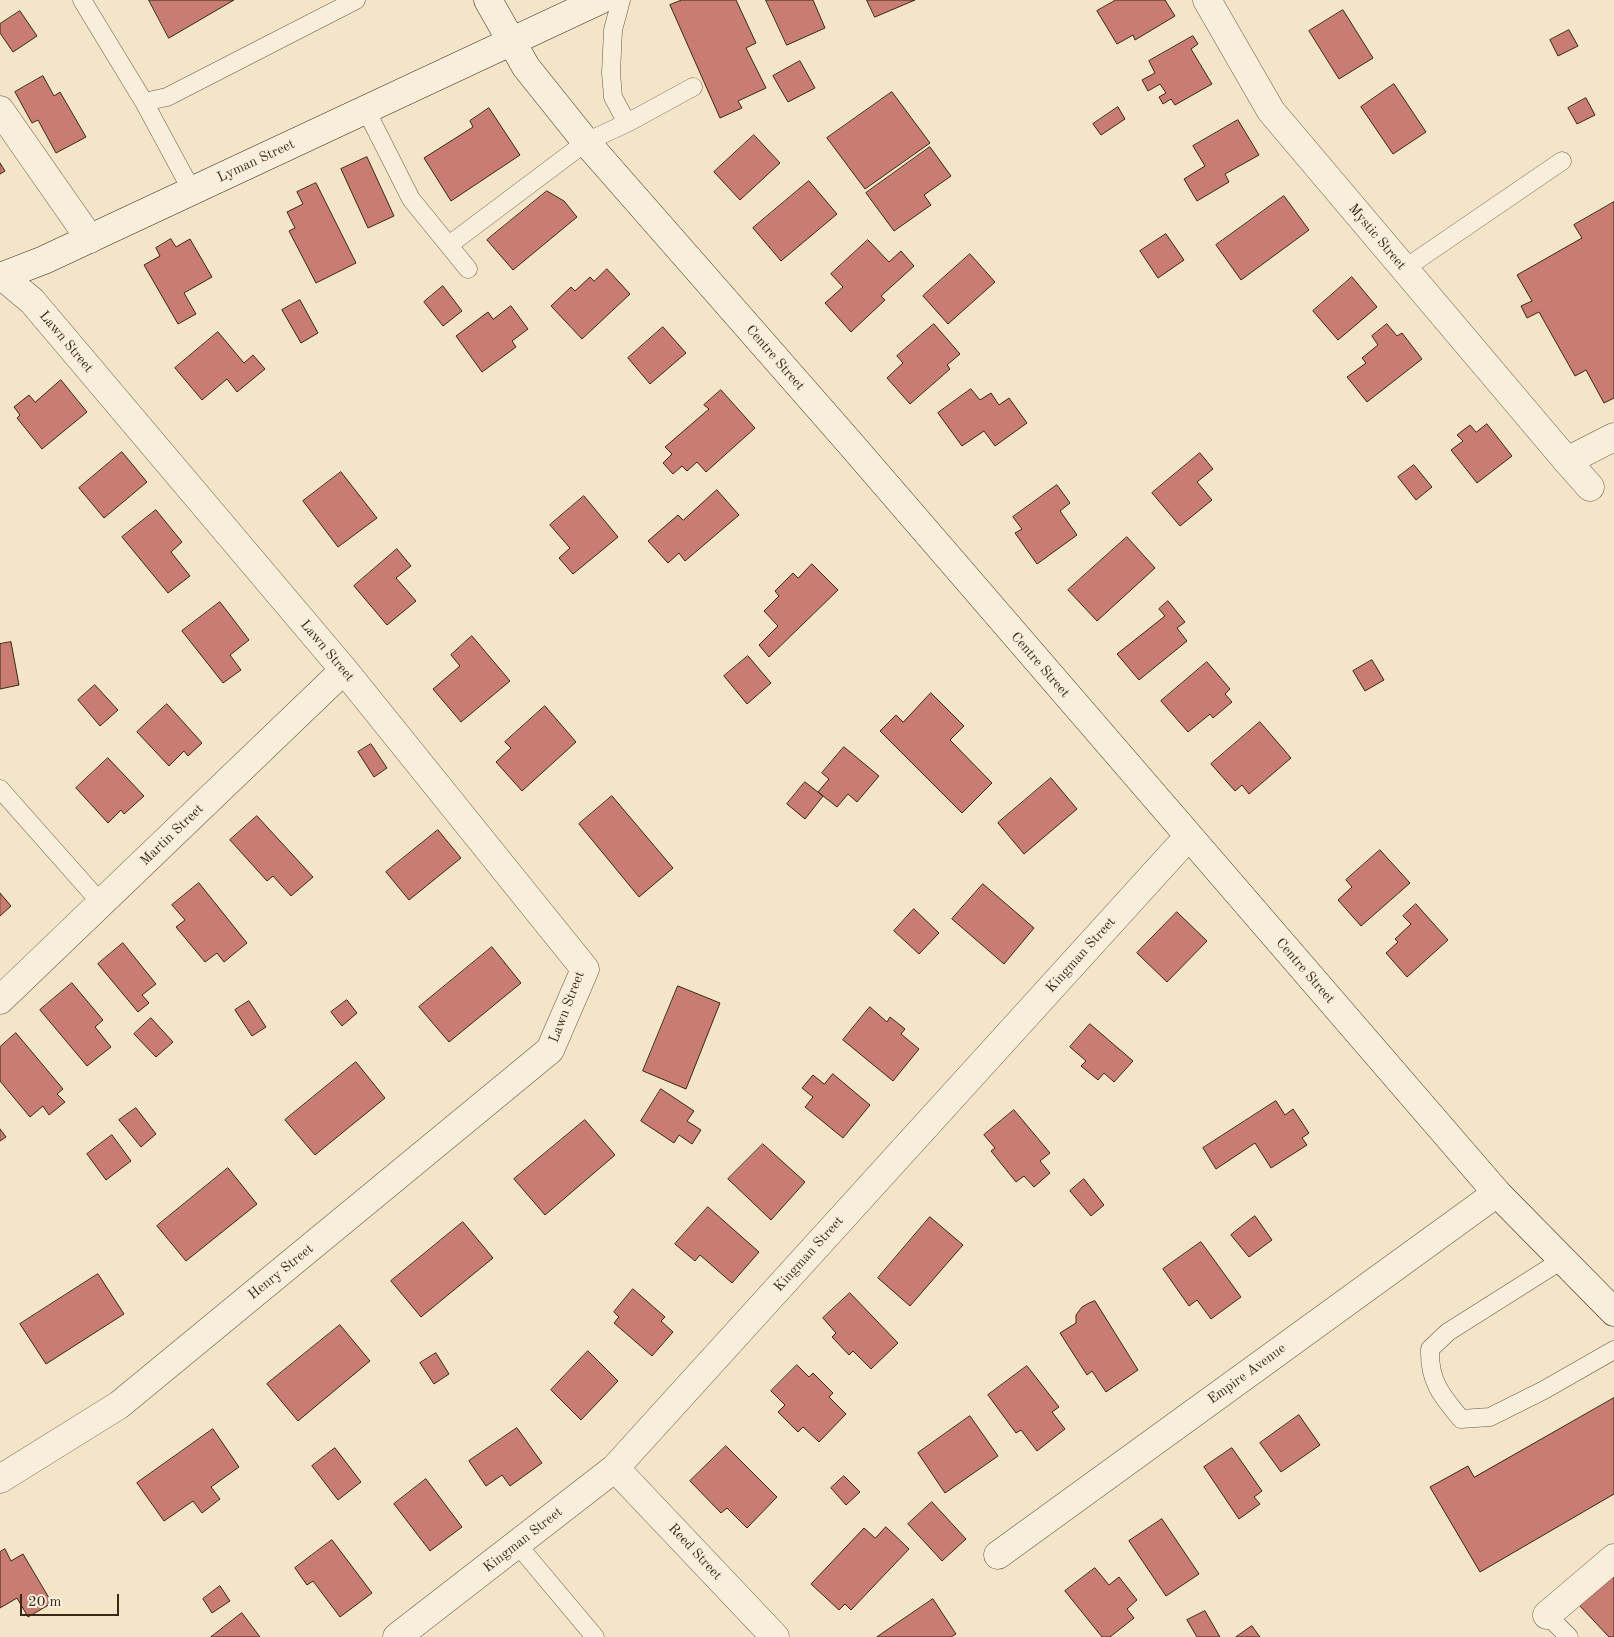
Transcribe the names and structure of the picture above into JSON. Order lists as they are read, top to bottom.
{
  "streets": {
    "street": [
      "Lyman Street",
      "Mystic Street",
      "Lawn Street",
      "Centre Street",
      "Martin Street",
      "Kingman Street",
      "Henry Street",
      "Empire Avenue",
      "Reed Street"
    ]
  },
  "crossings": [
    ["Lyman Street", "Lawn Street"],
    ["Lyman Street", "Centre Street"],
    ["Lawn Street", "Martin Street"],
    ["Lawn Street", "Henry Street"],
    ["Centre Street", "Kingman Street"],
    ["Centre Street", "Empire Avenue"],
    ["Kingman Street", "Reed Street"]
  ],
  "scale_bar": "20 m"
}
